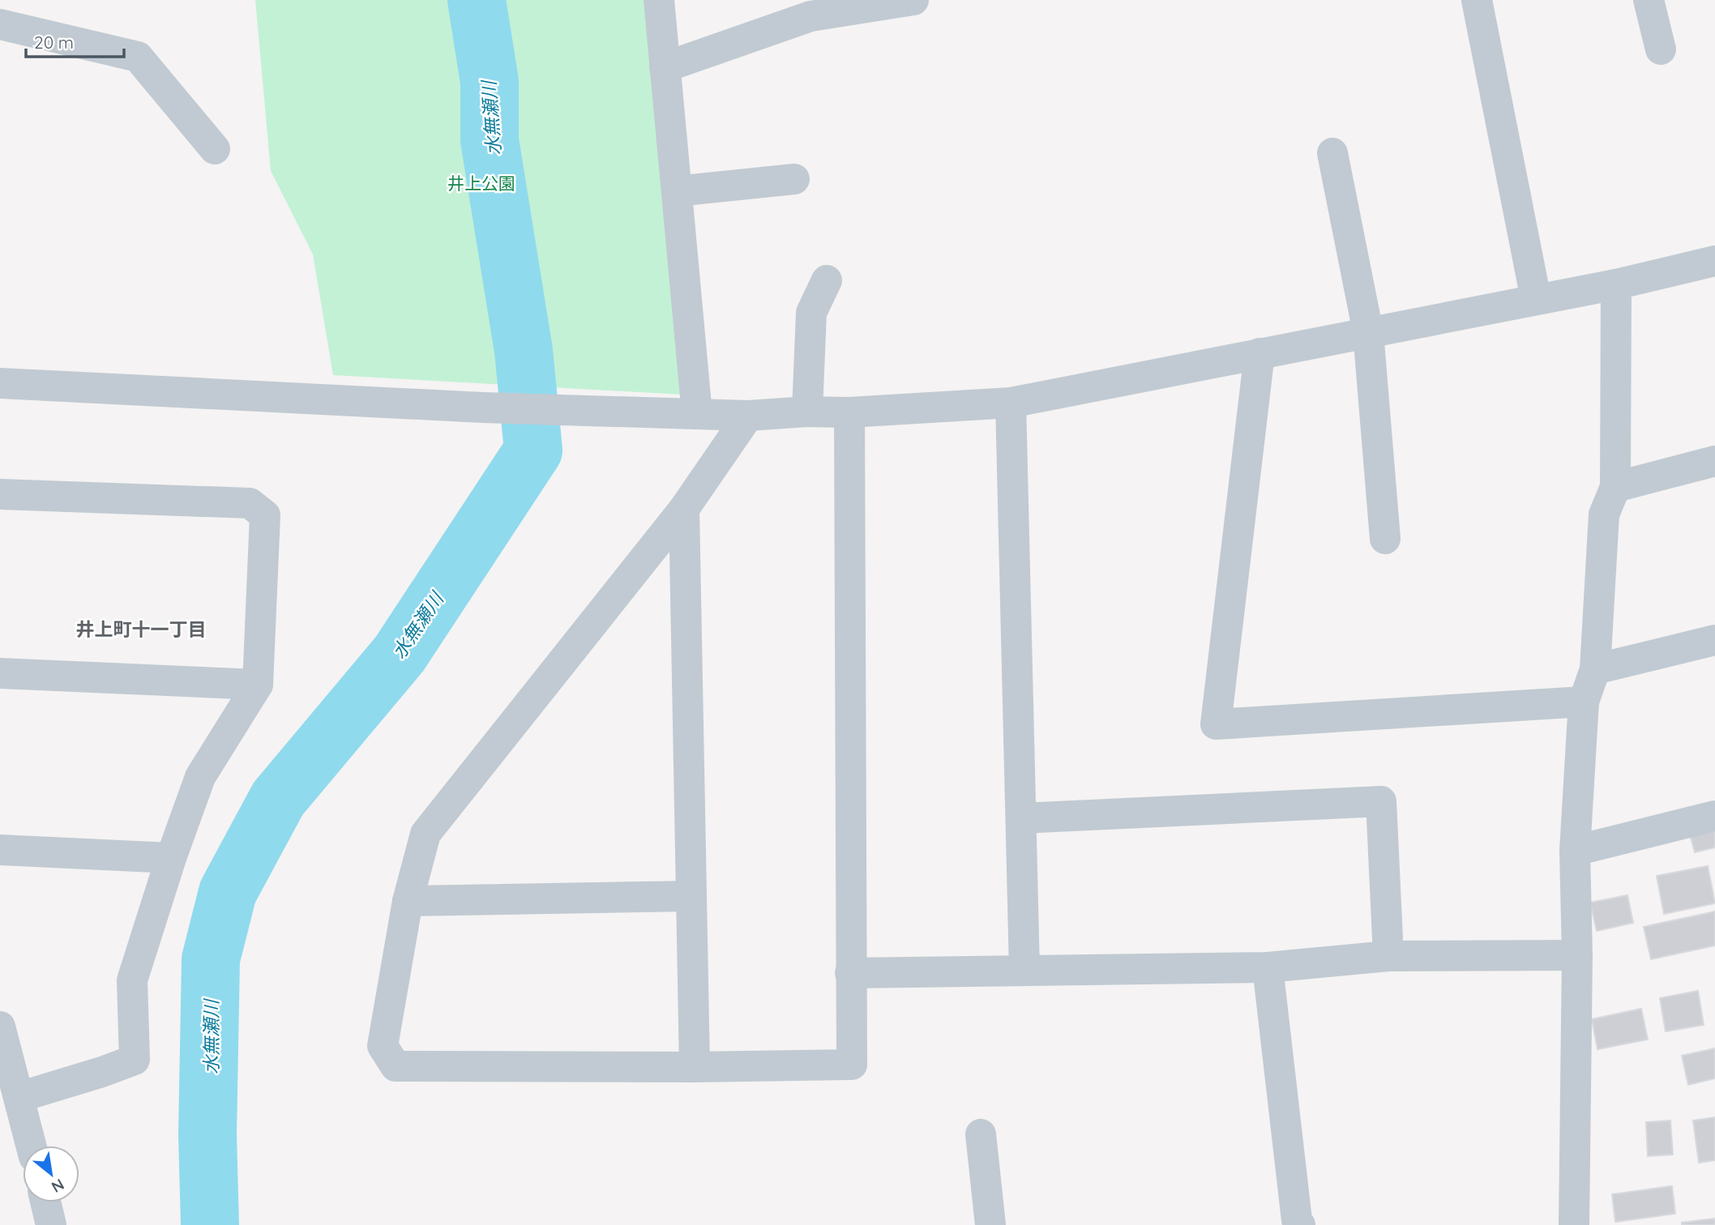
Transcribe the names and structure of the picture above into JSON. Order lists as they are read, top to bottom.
{
  "districts": ["井上町十一丁目"],
  "water": ["水無瀬川"],
  "parks": ["井上公園"],
  "scale_bar": "20 m",
  "north": "bottom right"
}
